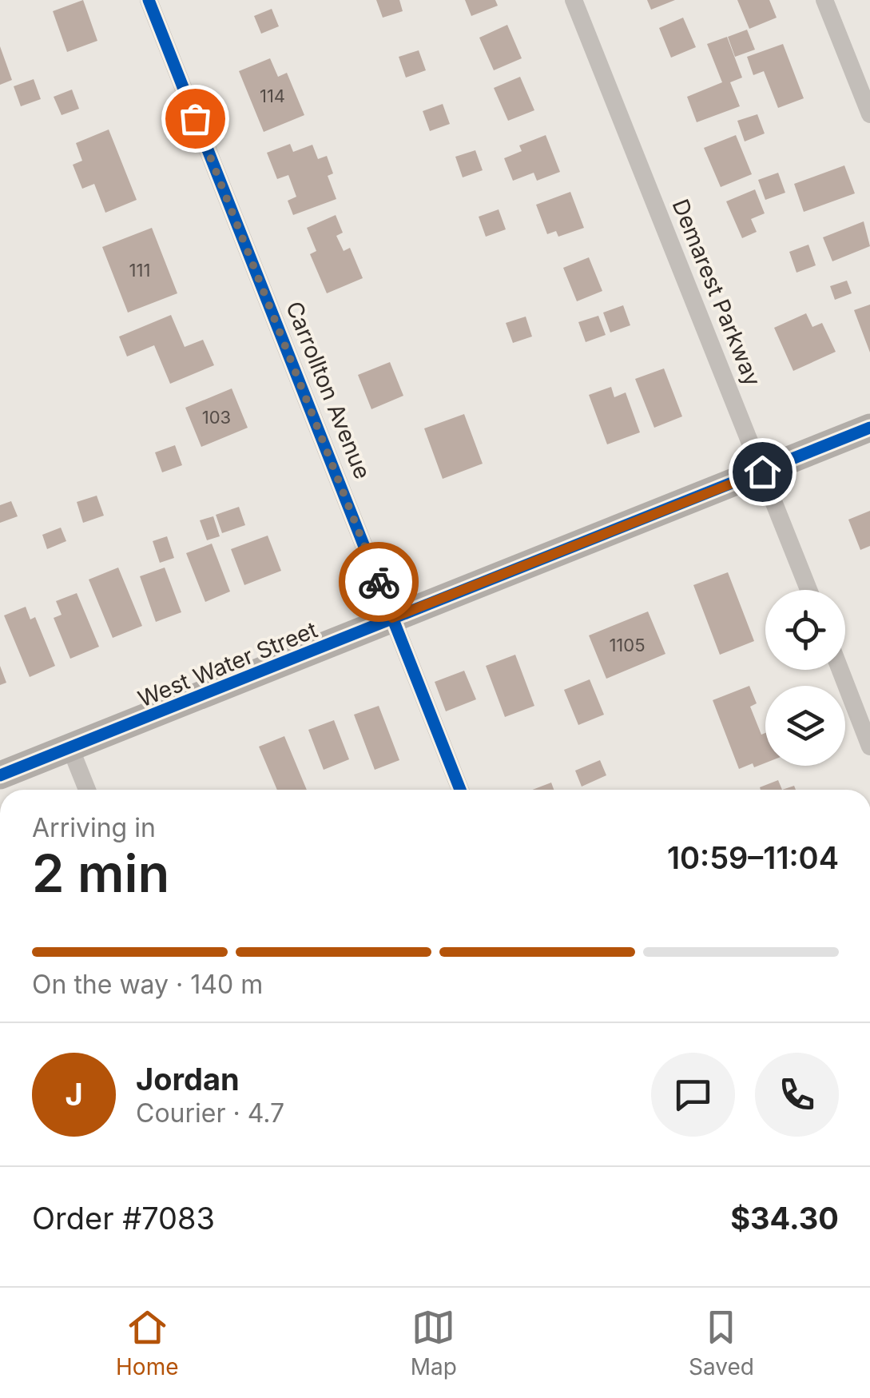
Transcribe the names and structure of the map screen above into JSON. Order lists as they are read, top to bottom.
{
  "streets": {
    "main road": ["West Water Street"],
    "street": ["Demarest Parkway", "Carrollton Avenue"]
  },
  "crossings": [
    ["Demarest Parkway", "West Water Street"],
    ["Carrollton Avenue", "West Water Street"]
  ],
  "house_numbers": [
    "114",
    "111",
    "103",
    "1105"
  ],
  "page": {
    "heading": ["2 min", "Arriving in", "10:59–11:04"],
    "panel": [
      "Jordan",
      "Courier · 4.7",
      "Order #7083",
      "$34.30"
    ],
    "bar": "On the way · 140 m",
    "round": "J",
    "tabs": ["Home", "Map", "Saved"]
  }
}
